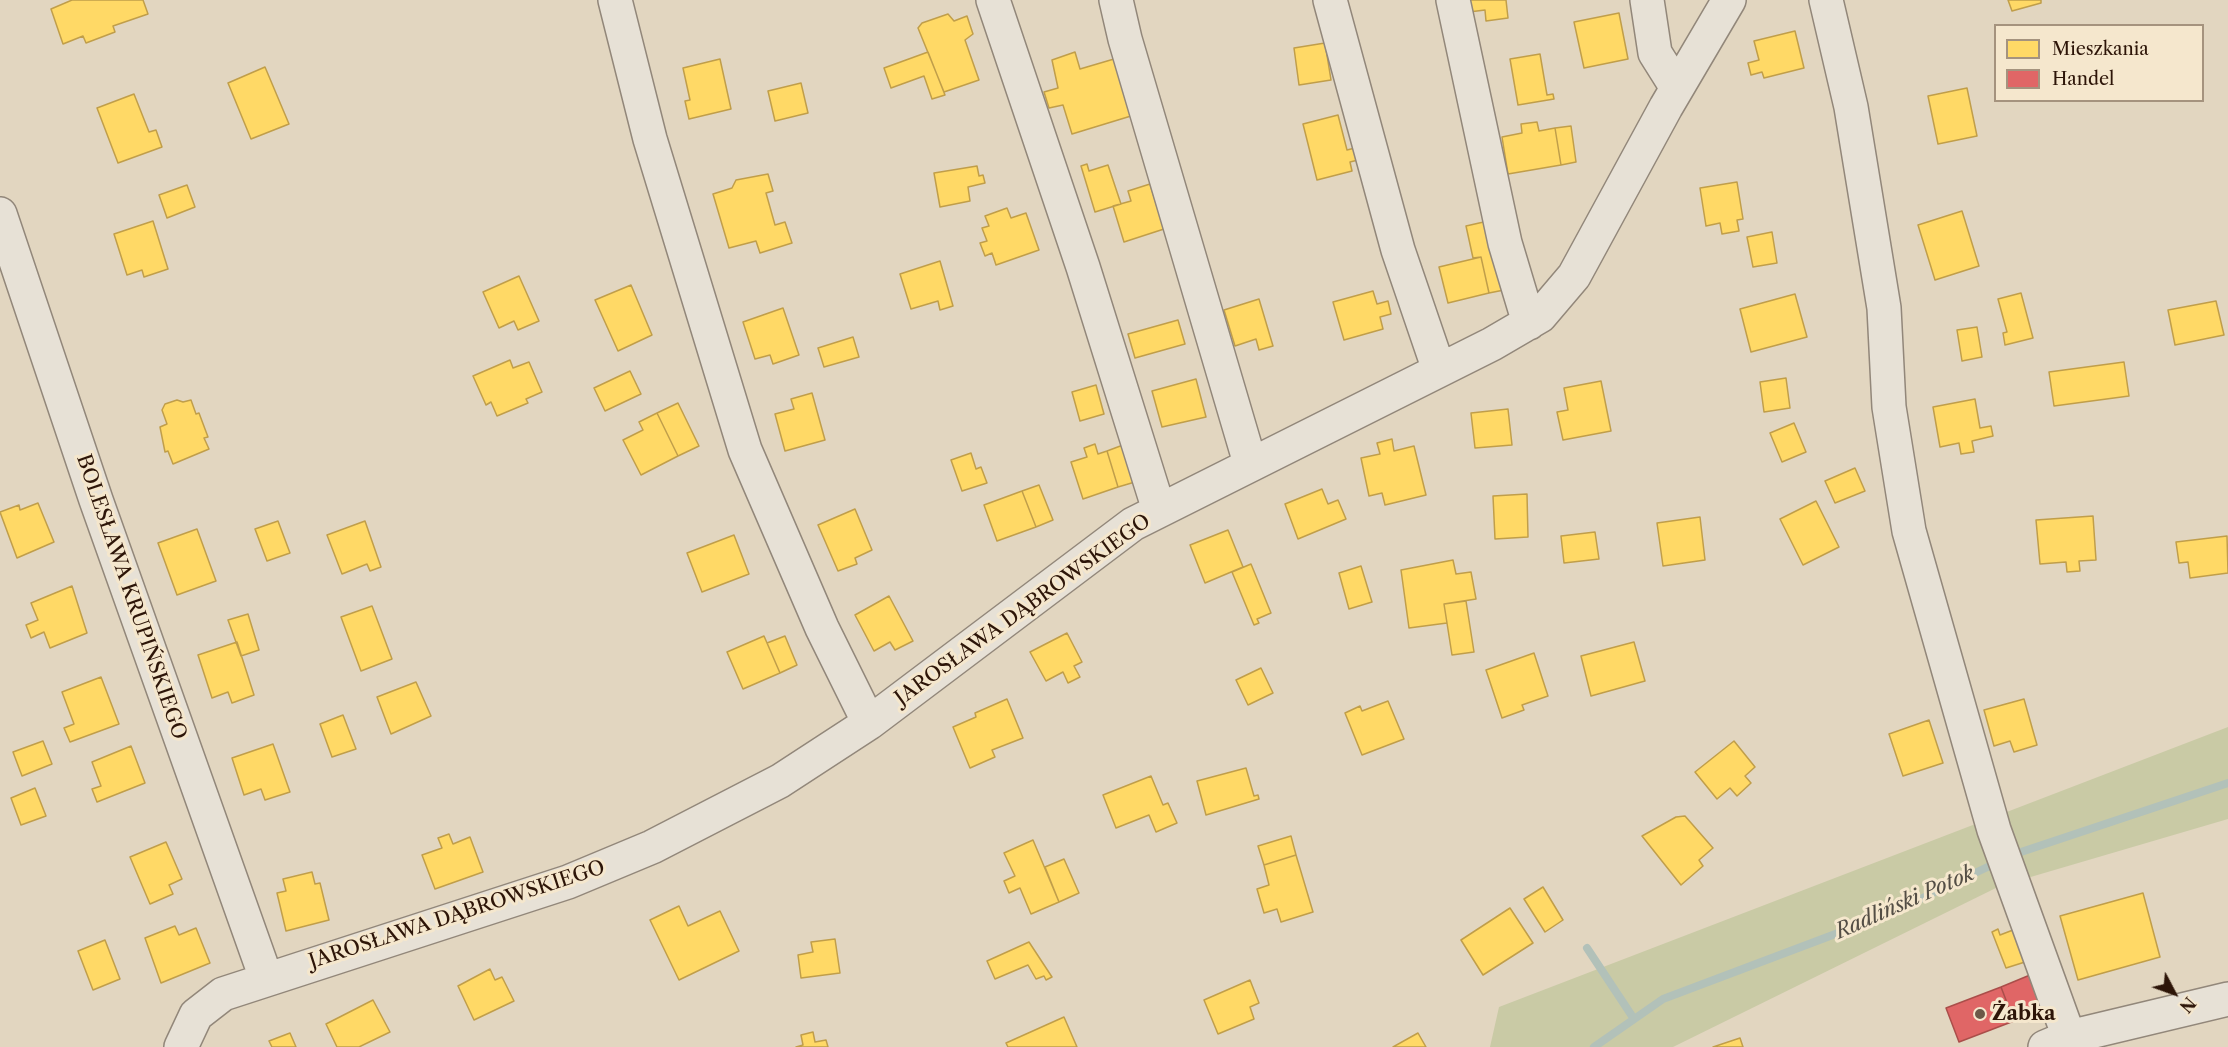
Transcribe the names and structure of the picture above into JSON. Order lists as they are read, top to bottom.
{
  "streets": {
    "street": ["BOLESŁAWA KRUPIŃSKIEGO", "JAROSŁAWA DĄBROWSKIEGO"]
  },
  "crossings": [
    ["BOLESŁAWA KRUPIŃSKIEGO", "JAROSŁAWA DĄBROWSKIEGO"]
  ],
  "water": ["Radliński Potok"],
  "places": ["Żabka"],
  "legend": ["Mieszkania", "Handel"],
  "north": "bottom right"
}
